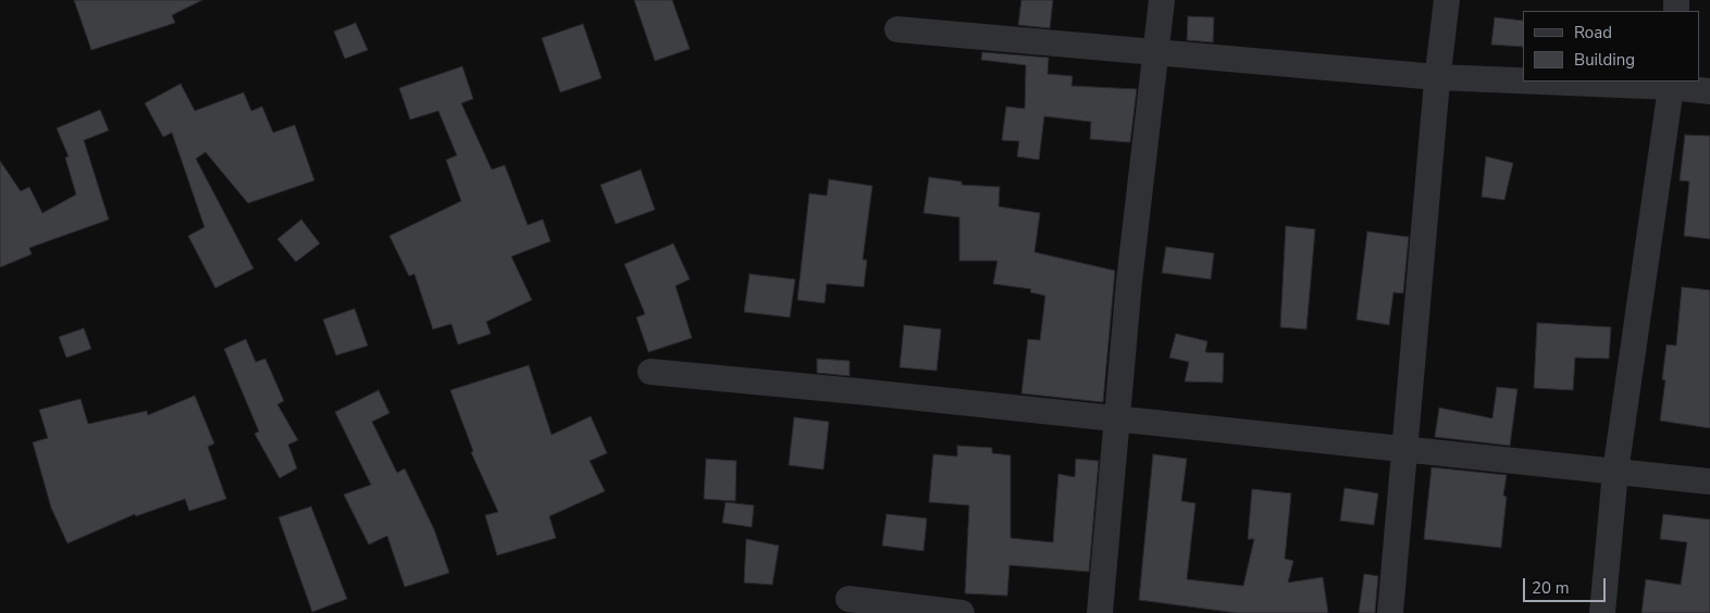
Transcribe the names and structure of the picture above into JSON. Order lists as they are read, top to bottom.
{
  "legend": ["Road", "Building"],
  "scale_bar": "20 m"
}
